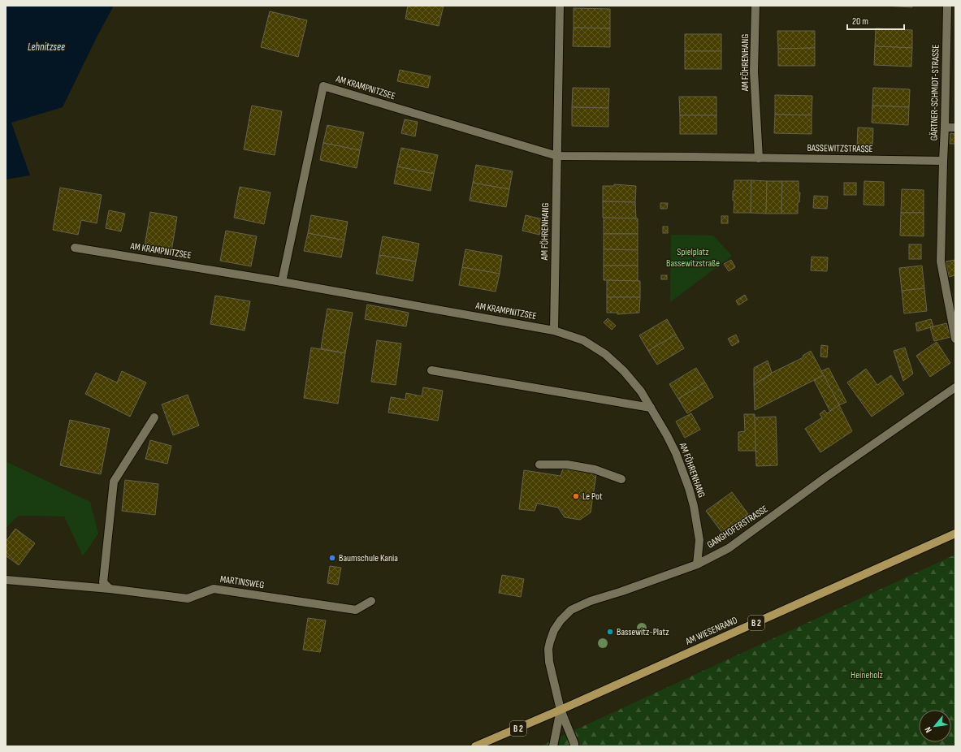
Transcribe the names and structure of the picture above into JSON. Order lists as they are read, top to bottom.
{
  "streets": {
    "main road": ["B 2", "AM WIESENRAND"],
    "street": [
      "AM FÖHRENHANG",
      "AM KRAMPNITZSEE",
      "GÄRTNER-SCHMIDT-STRASSE",
      "BASSEWITZSTRASSE",
      "GANGHOFERSTRASSE",
      "MARTINSWEG"
    ]
  },
  "crossings": [
    ["AM FÖHRENHANG", "AM KRAMPNITZSEE"],
    ["AM FÖHRENHANG", "BASSEWITZSTRASSE"],
    ["AM FÖHRENHANG", "GANGHOFERSTRASSE"],
    ["AM KRAMPNITZSEE", "BASSEWITZSTRASSE"],
    ["GÄRTNER-SCHMIDT-STRASSE", "BASSEWITZSTRASSE"],
    ["GANGHOFERSTRASSE", "AM WIESENRAND"]
  ],
  "water": ["Lehnitzsee"],
  "parks": ["Spielplatz Bassewitzstraße", "Heineholz"],
  "places": ["Le Pot", "Baumschule Kania", "Bassewitz-Platz"],
  "scale_bar": "20 m",
  "north": "bottom left"
}
